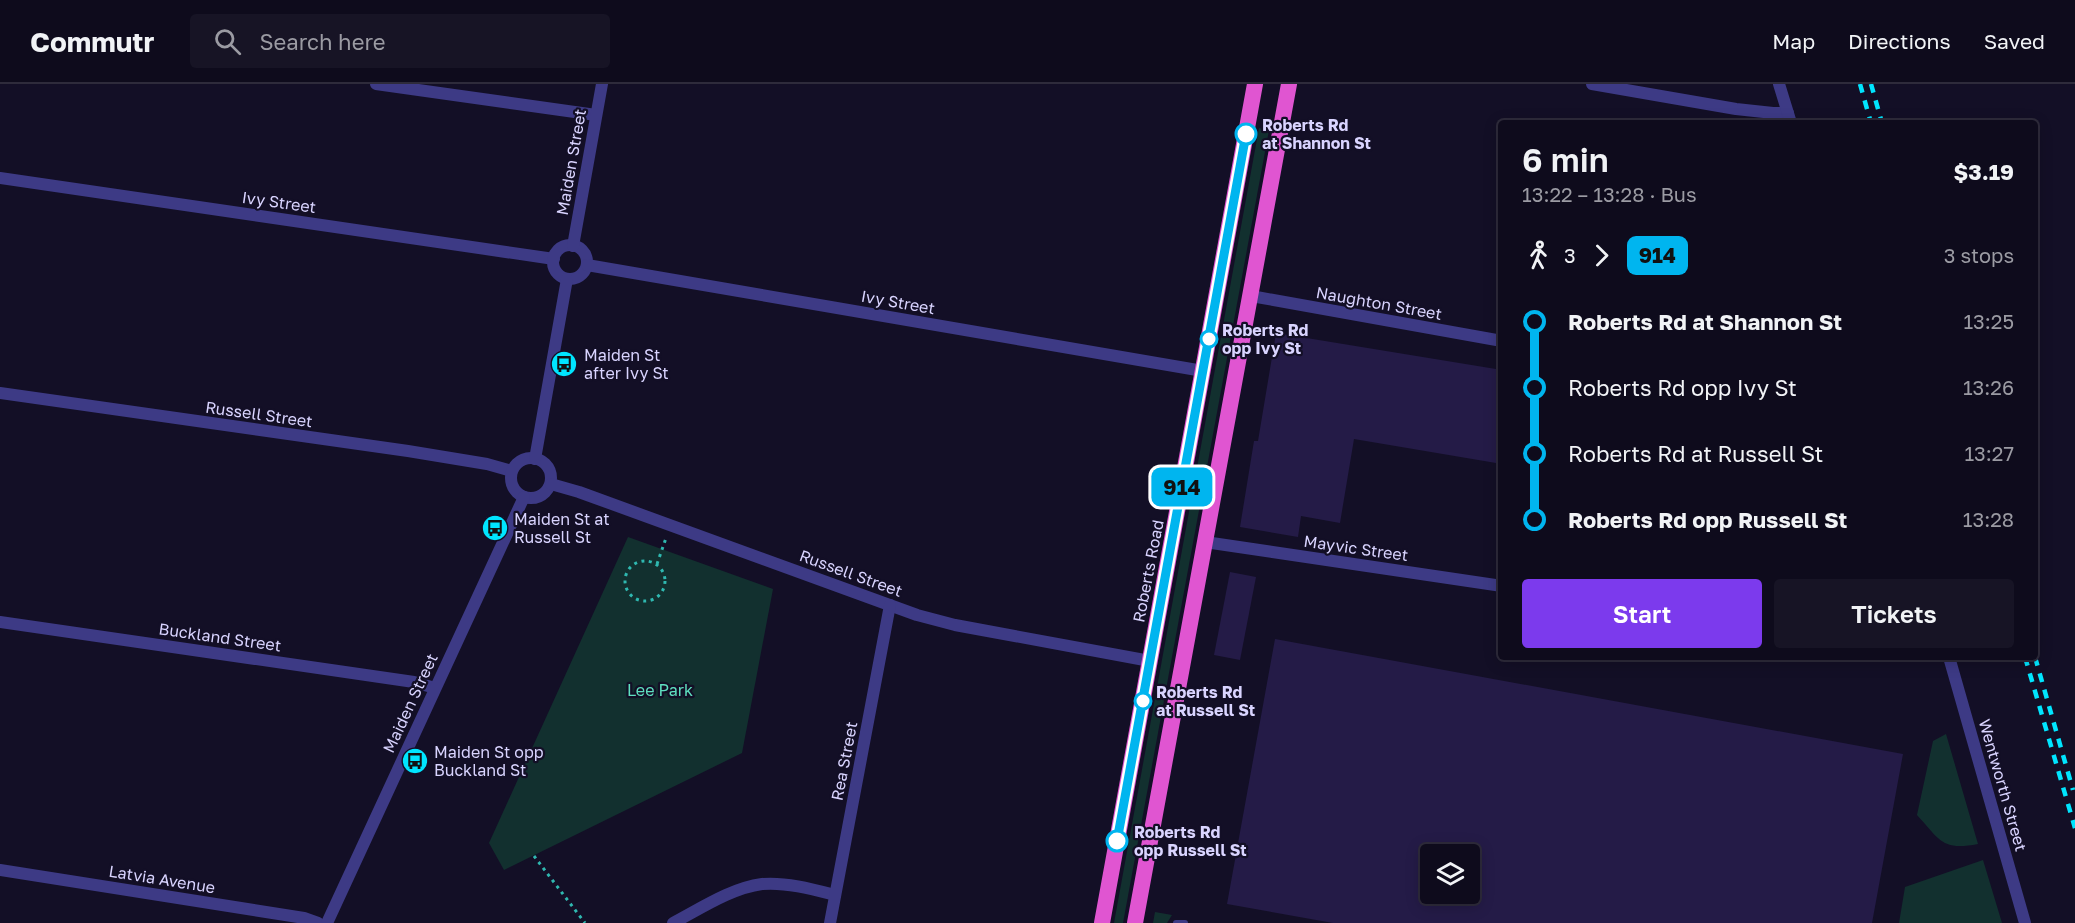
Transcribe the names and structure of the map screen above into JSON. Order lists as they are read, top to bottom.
{
  "streets": {
    "highway": ["Roberts Road"],
    "street": [
      "Maiden Street",
      "Ivy Street",
      "Naughton Street",
      "Russell Street",
      "Mayvic Street",
      "Buckland Street",
      "Rea Street",
      "Wentworth Street",
      "Latvia Avenue"
    ]
  },
  "crossings": [
    ["Maiden Street", "Ivy Street"],
    ["Maiden Street", "Russell Street"],
    ["Maiden Street", "Buckland Street"],
    ["Ivy Street", "Roberts Road"],
    ["Russell Street", "Roberts Road"],
    ["Russell Street", "Rea Street"]
  ],
  "parks": ["Lee Park"],
  "places": {
    "other": [
      "Roberts Rd at Shannon St",
      "Roberts Rd opp Ivy St",
      "Roberts Rd at Russell St",
      "Roberts Rd opp Russell St"
    ],
    "bus stop": ["Maiden St after Ivy St", "Maiden St at Russell St", "Maiden St opp Buckland St"]
  },
  "lines": ["bus line 914"],
  "page": {
    "header": "Commutr",
    "search": "Search here",
    "nav": ["Map", "Directions", "Saved"],
    "on_map": "914",
    "heading": ["6 min", "13:22 – 13:28 · Bus", "$3.19"],
    "legs": ["3", "914", "3 stops"],
    "list": [
      {
        "name": "Roberts Rd at Shannon St",
        "value": "13:25"
      },
      {
        "name": "Roberts Rd opp Ivy St",
        "value": "13:26"
      },
      {
        "name": "Roberts Rd at Russell St",
        "value": "13:27"
      },
      {
        "name": "Roberts Rd opp Russell St",
        "value": "13:28"
      }
    ],
    "buttons": ["Start", "Tickets"]
  }
}
